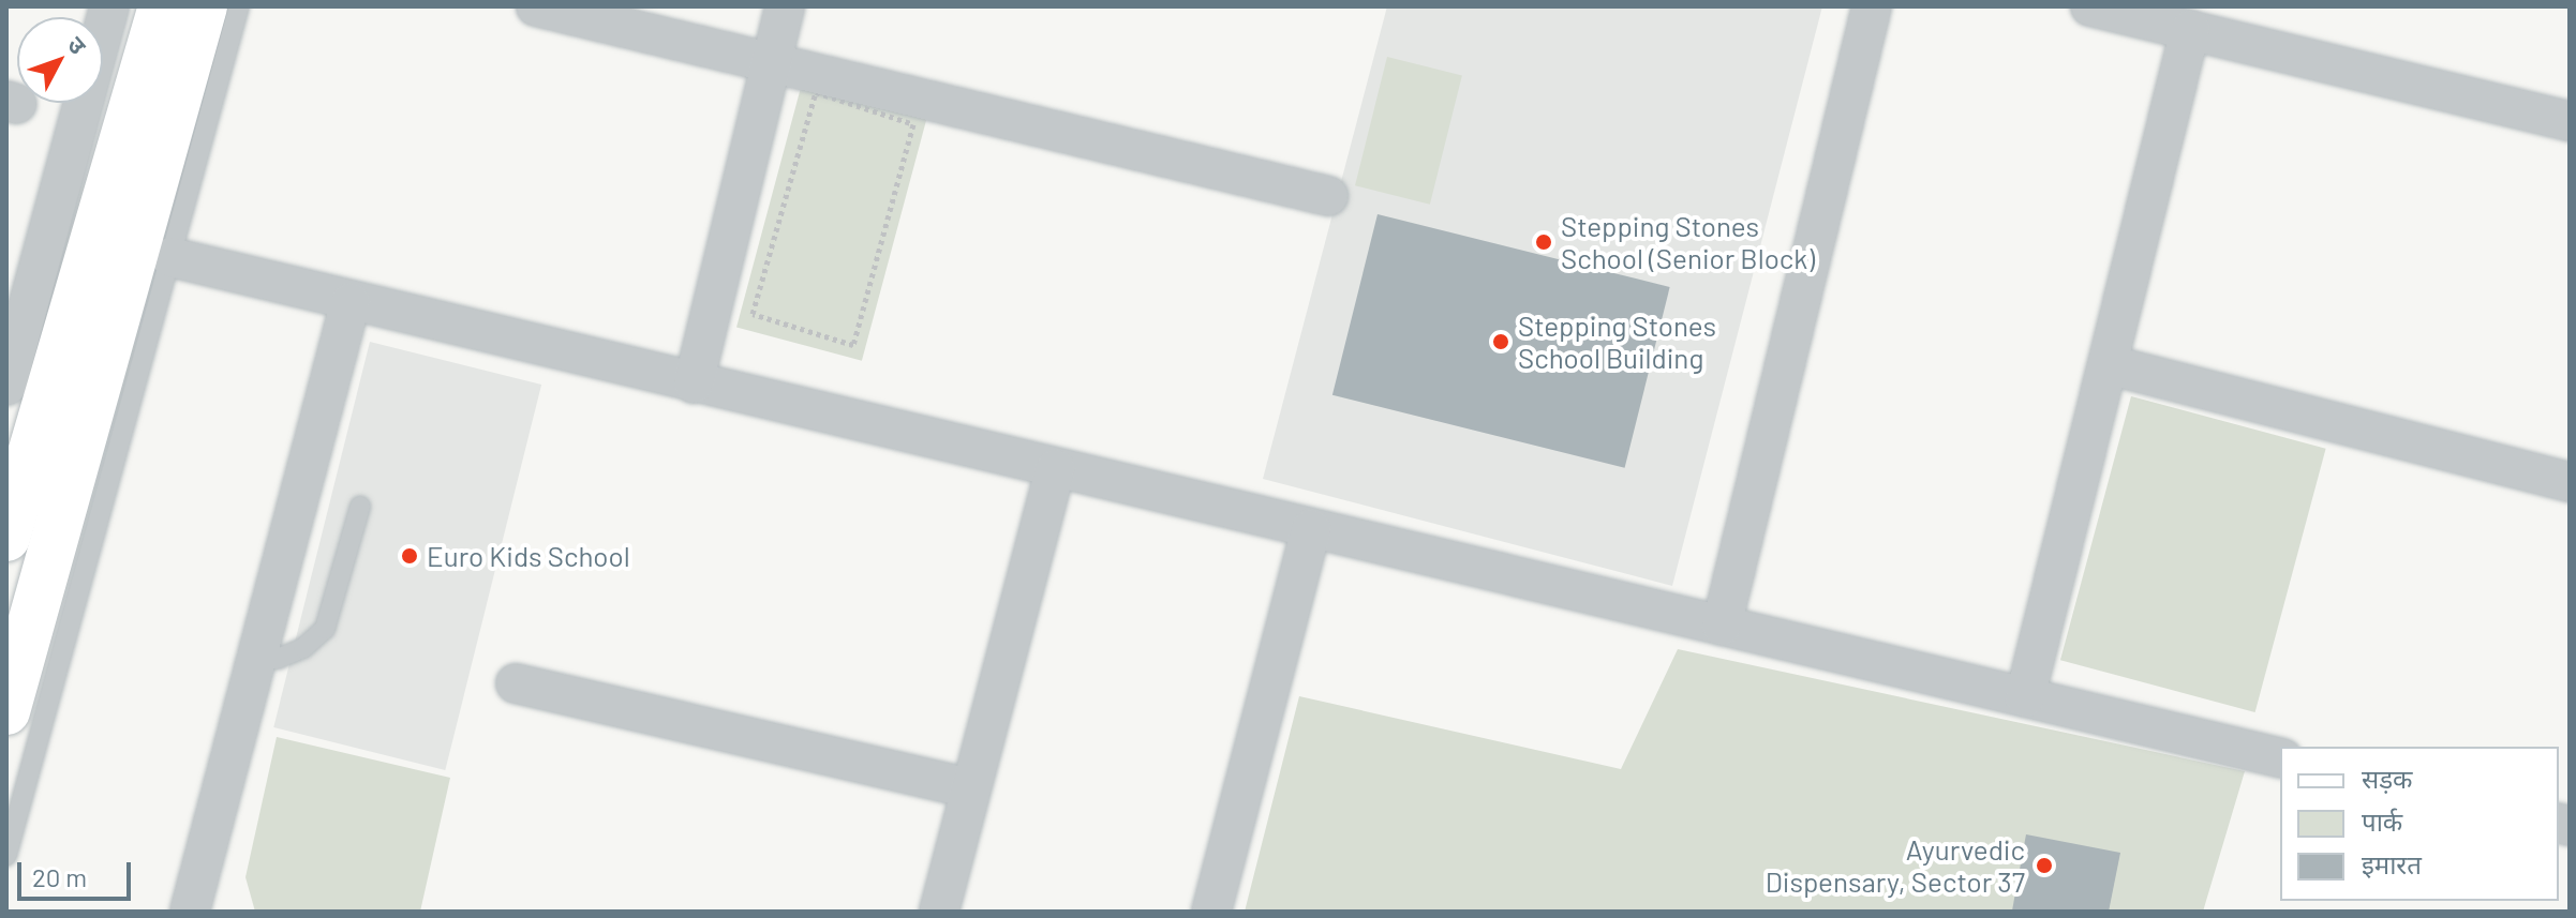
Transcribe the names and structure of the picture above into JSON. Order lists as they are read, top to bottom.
{
  "places": [
    "Stepping Stones School (Senior Block)",
    "Stepping Stones School Building",
    "Euro Kids School",
    "Ayurvedic Dispensary, Sector 37"
  ],
  "legend": ["सड़क", "पार्क", "इमारत"],
  "scale_bar": "20 m",
  "north": "top right"
}
